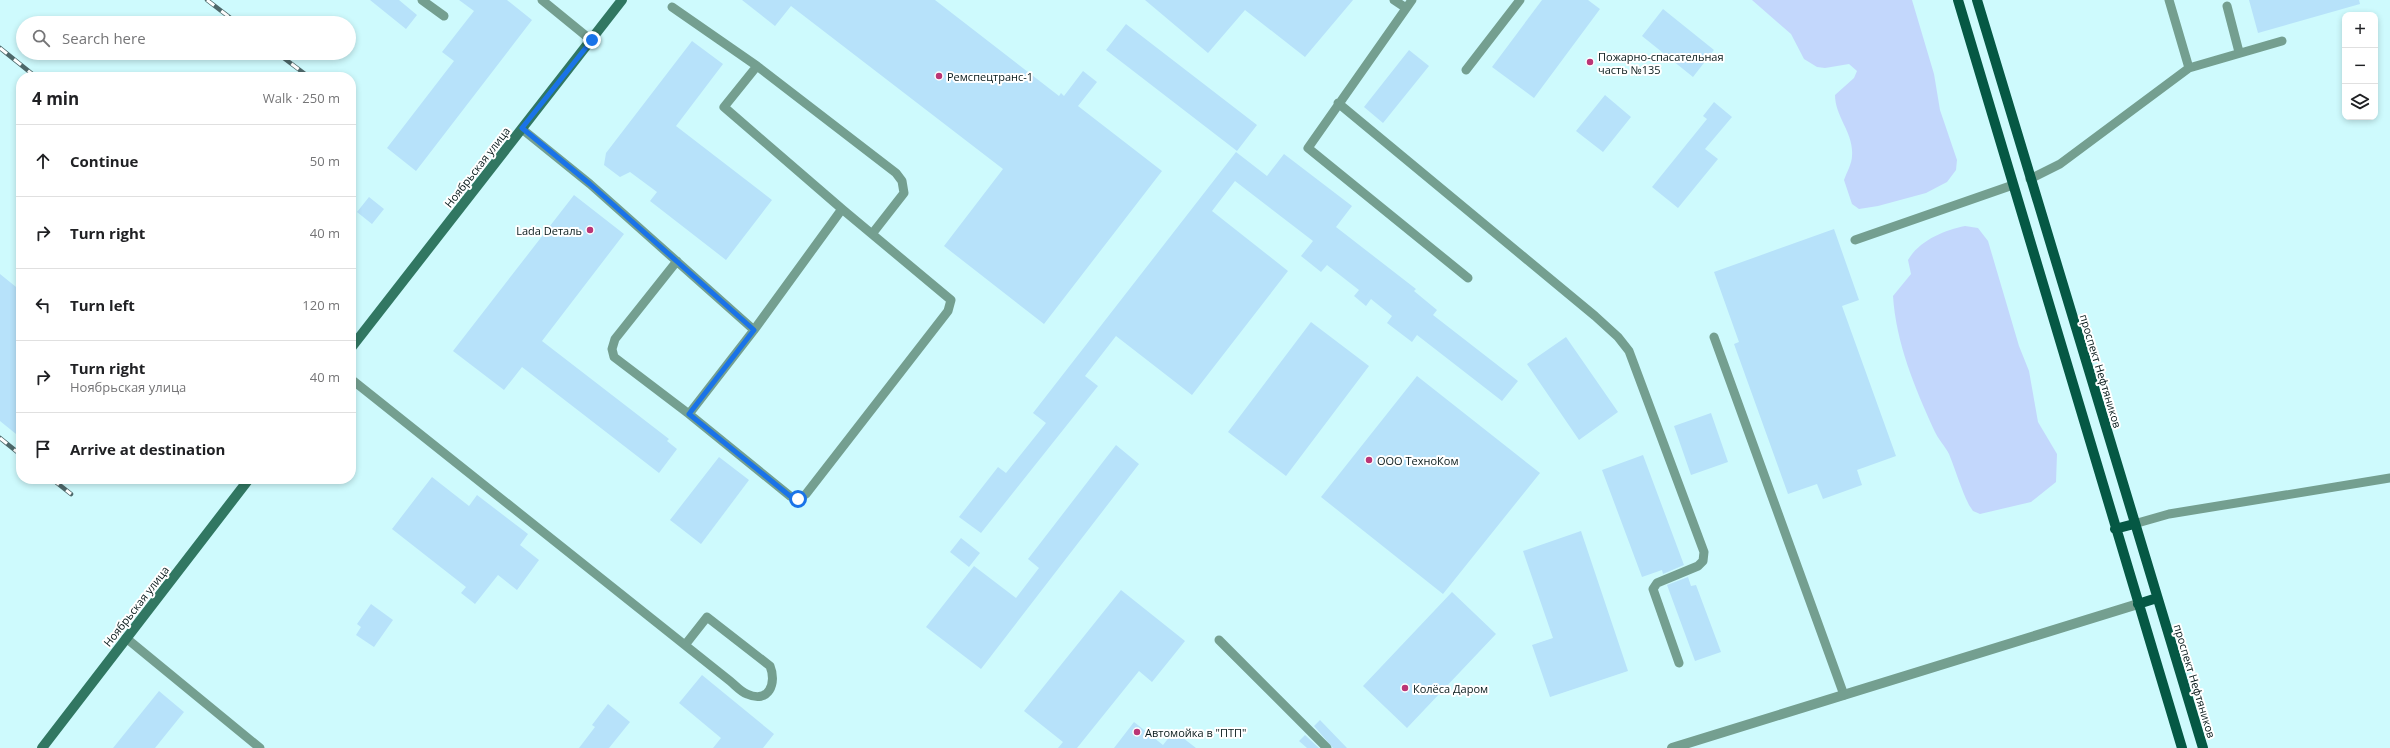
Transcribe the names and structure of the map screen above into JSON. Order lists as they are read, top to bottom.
{
  "streets": {
    "main road": ["Ноябрьская улица", "проспект Нефтяников"]
  },
  "places": [
    "Пожарно-спасательная часть №135",
    "Ремспецтранс-1",
    "Lada Dеталь",
    "ООО ТехноКом",
    "Колёса Даром",
    "Автомойка в \"ПТП\""
  ],
  "page": {
    "map_buttons": ["+", "−"],
    "search": "Search here",
    "heading": ["4 min", "Walk · 250 m"],
    "list": [
      ["Continue", "50 m"],
      ["Turn right", "40 m"],
      ["Turn left", "120 m"],
      ["Turn right", "Ноябрьская улица", "40 m"],
      "Arrive at destination"
    ]
  }
}
